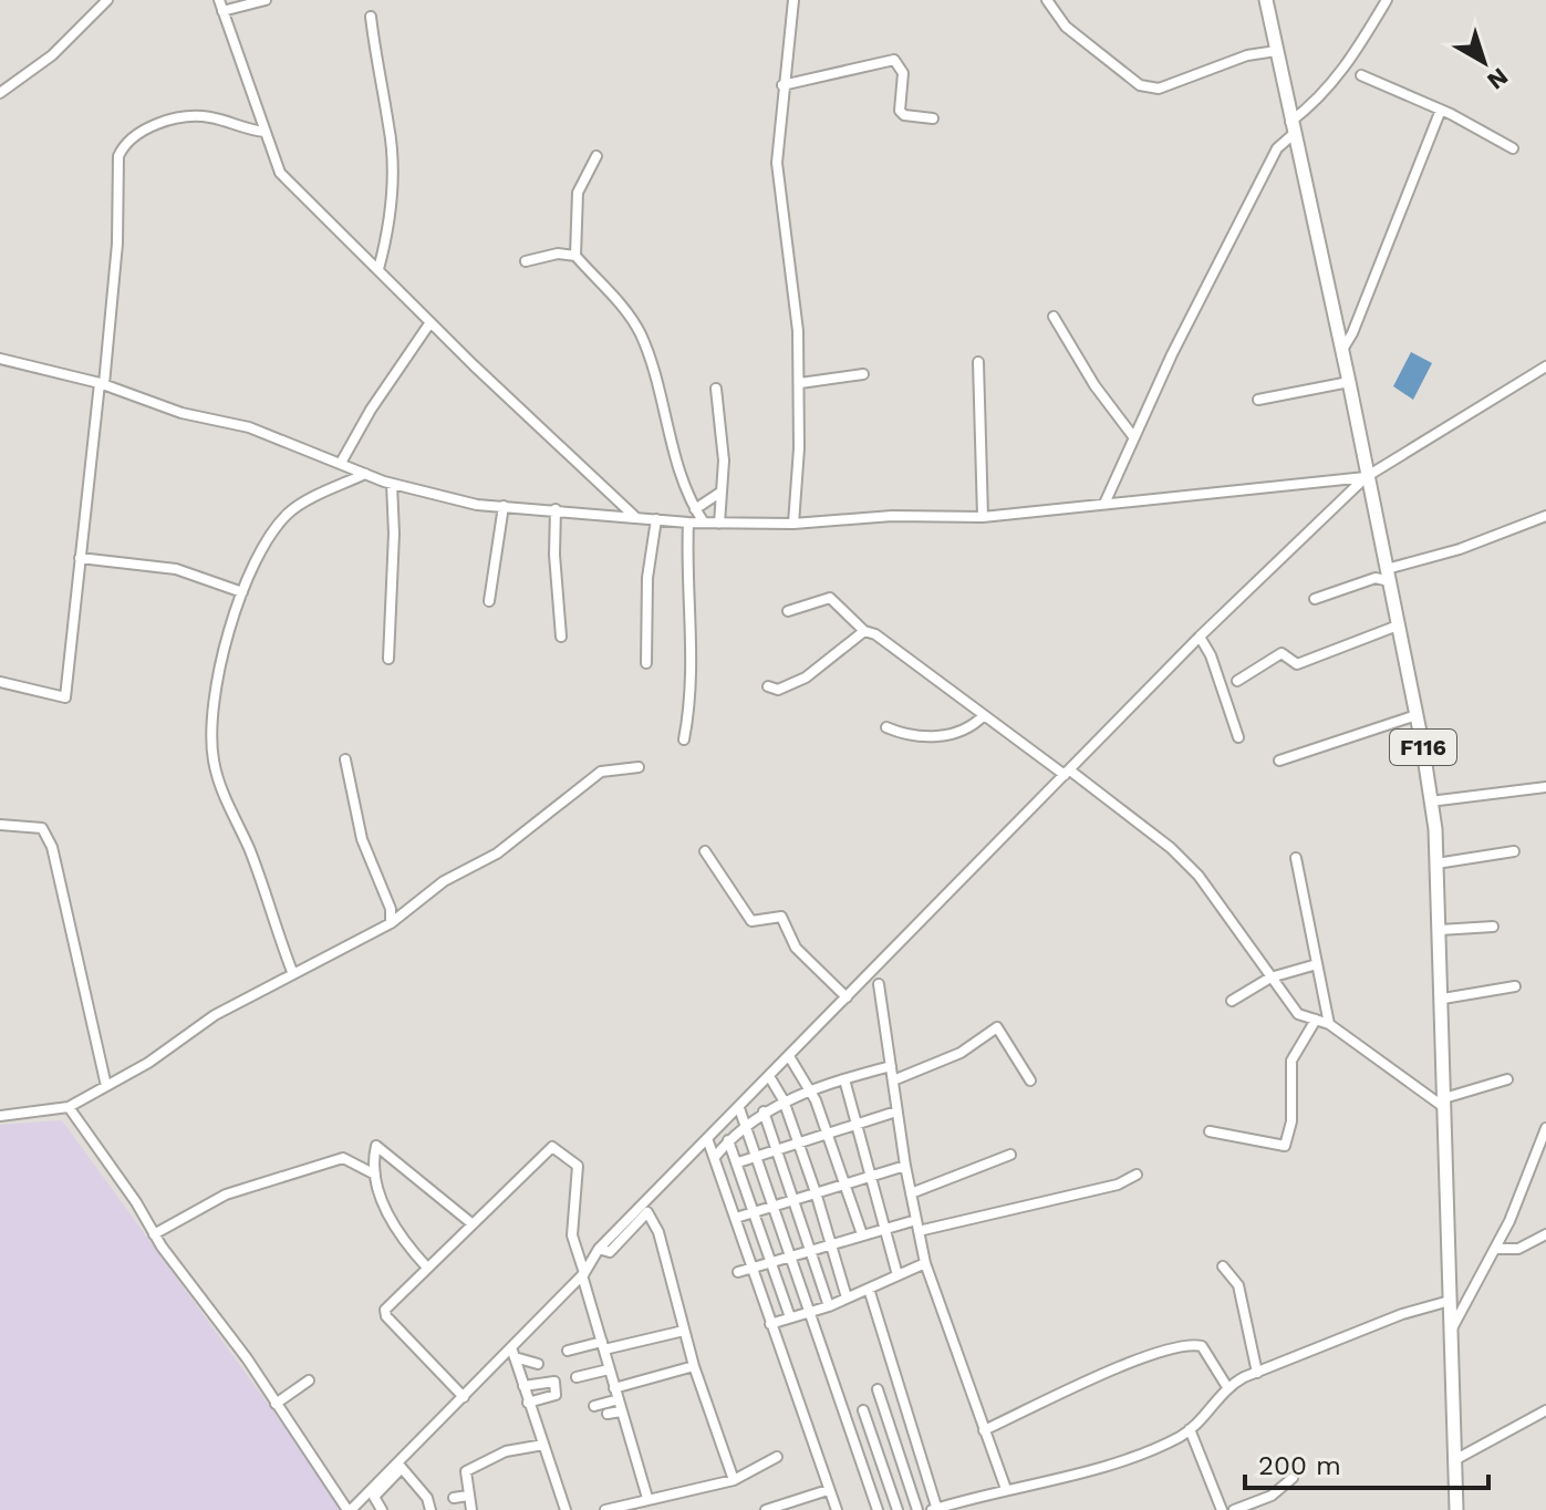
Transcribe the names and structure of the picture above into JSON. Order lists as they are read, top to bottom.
{
  "streets": {
    "main road": ["F116"]
  },
  "scale_bar": "200 m",
  "north": "bottom right"
}
